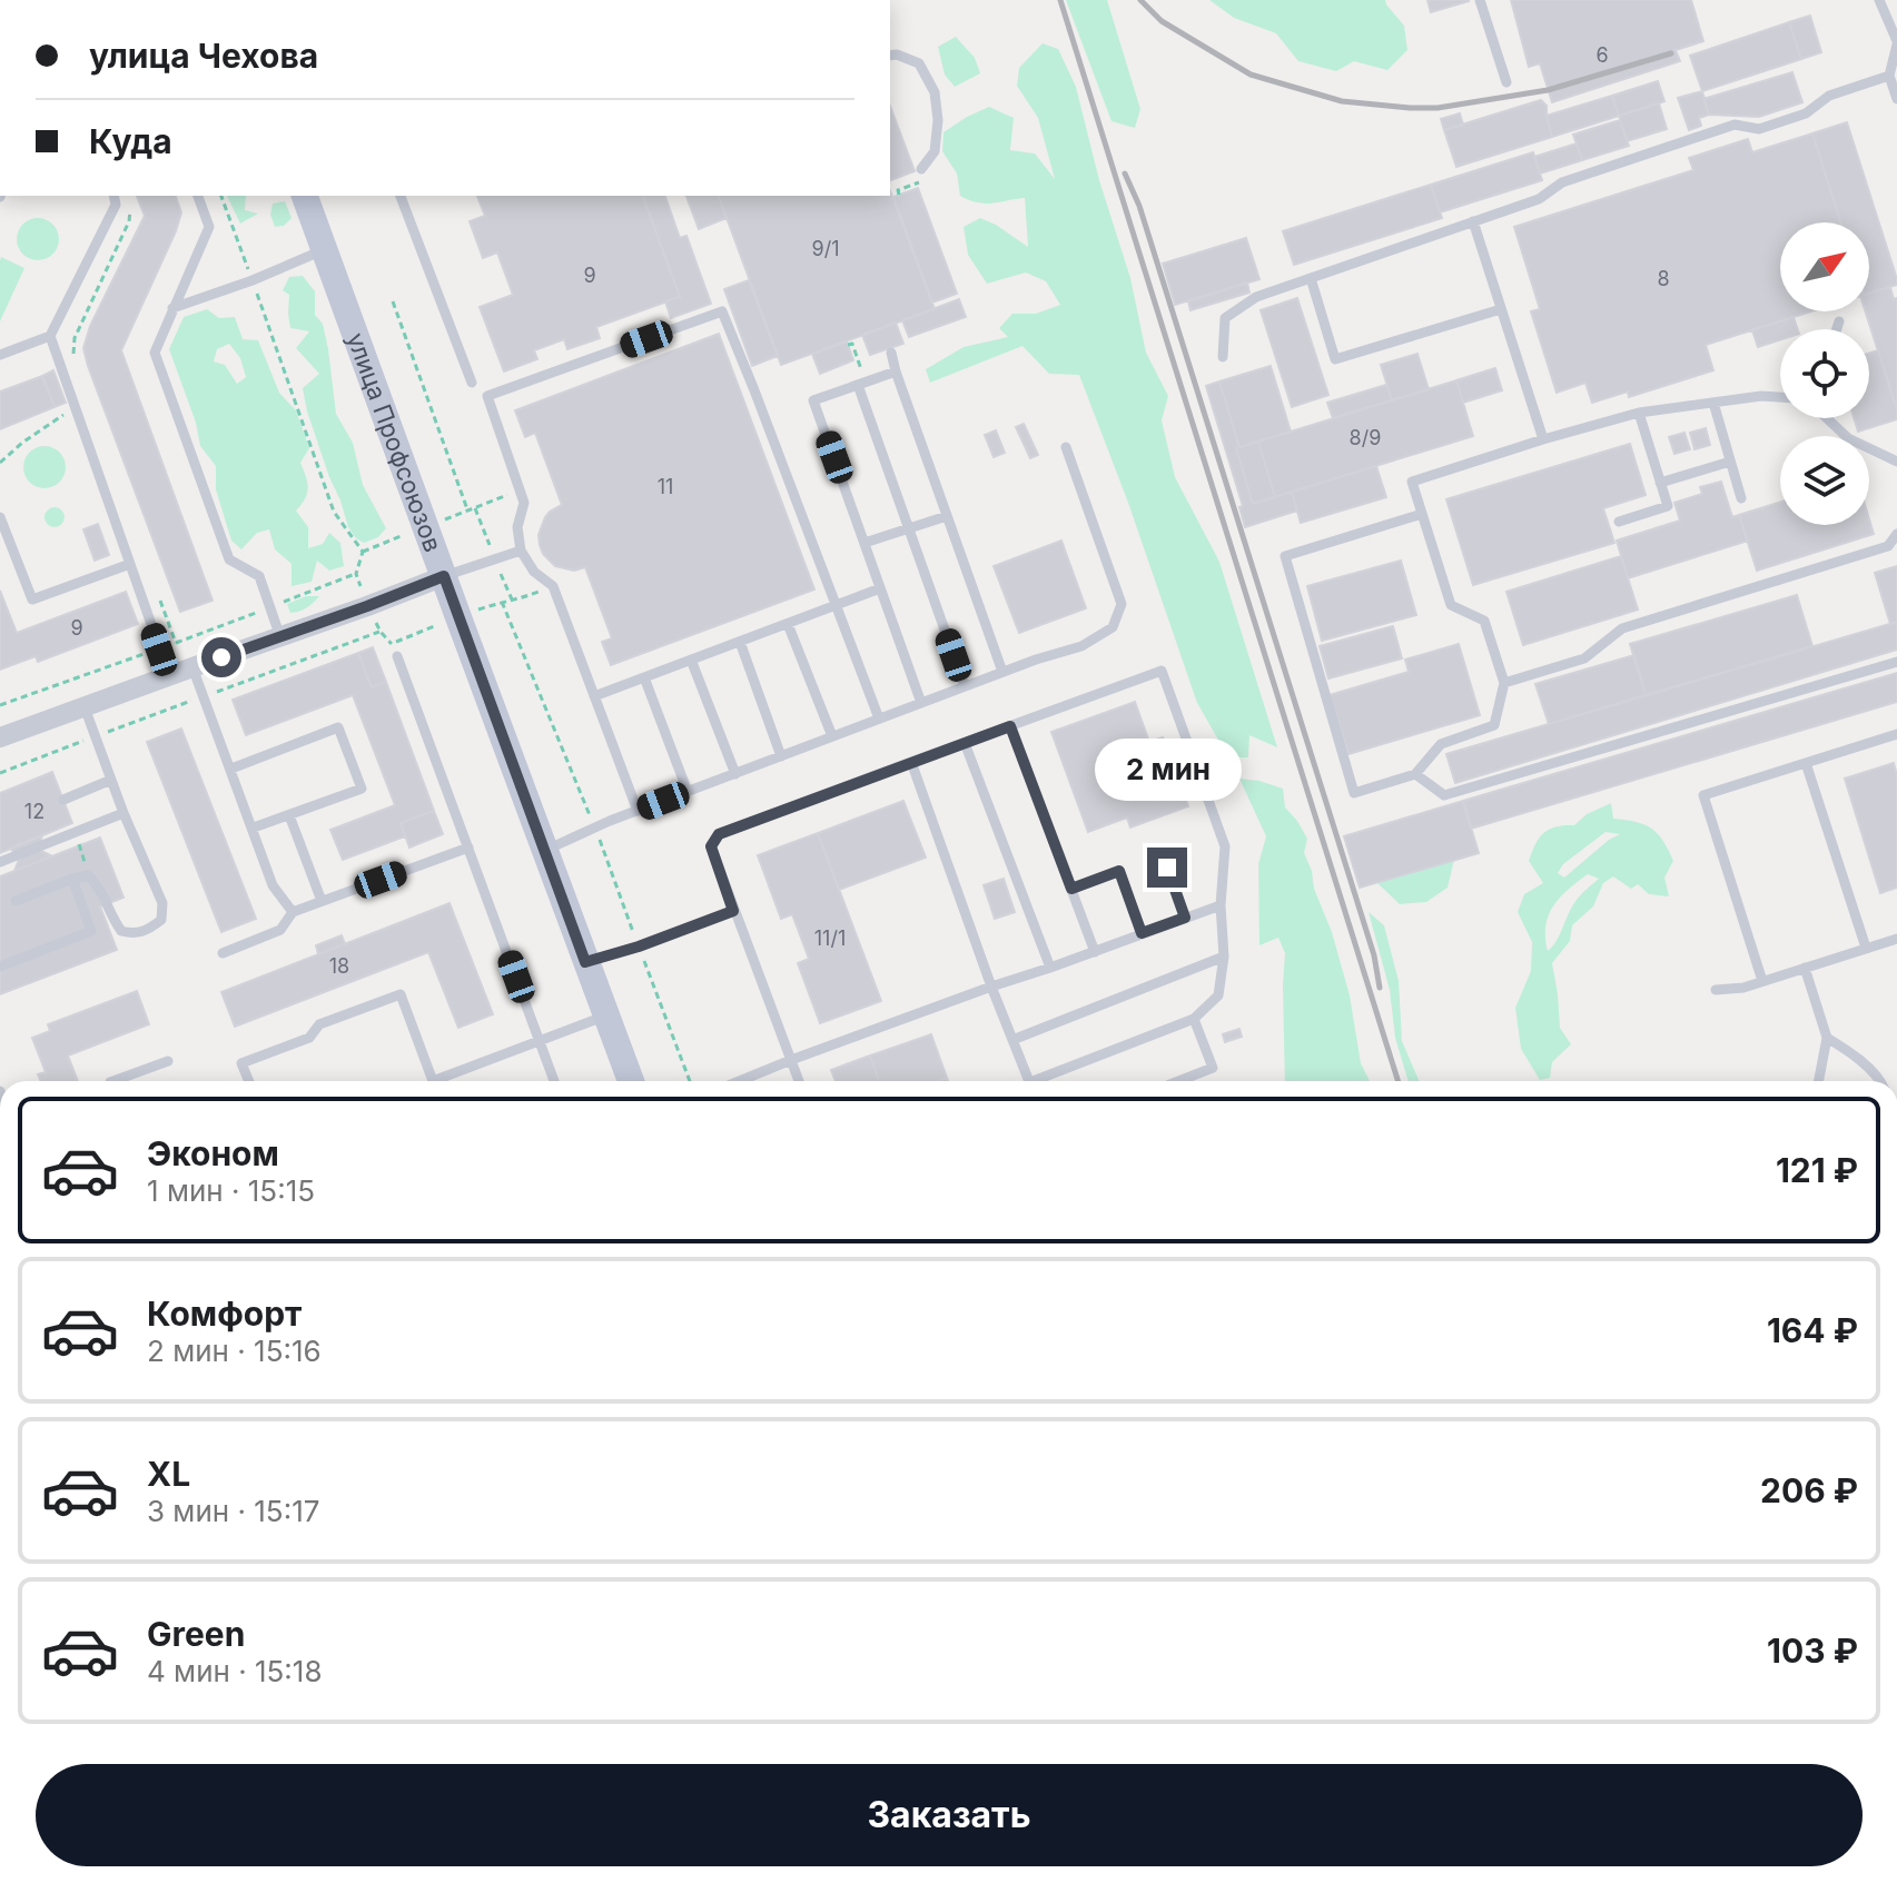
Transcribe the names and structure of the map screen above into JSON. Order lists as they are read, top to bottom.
{
  "streets": {
    "main road": ["улица Профсоюзов"]
  },
  "house_numbers": [
    "6",
    "9/1",
    "9",
    "8",
    "8/9",
    "11",
    "9",
    "12",
    "11/1",
    "18"
  ],
  "north": "top right",
  "page": {
    "banner": ["улица Чехова", "Куда"],
    "bubble": "2 мин",
    "list": [
      {
        "name": "Эконом",
        "note": "1 мин · 15:15",
        "value": "121 ₽"
      },
      {
        "name": "Комфорт",
        "note": "2 мин · 15:16",
        "value": "164 ₽"
      },
      {
        "name": "XL",
        "note": "3 мин · 15:17",
        "value": "206 ₽"
      },
      {
        "name": "Green",
        "note": "4 мин · 15:18",
        "value": "103 ₽"
      }
    ],
    "buttons": "Заказать"
  }
}
